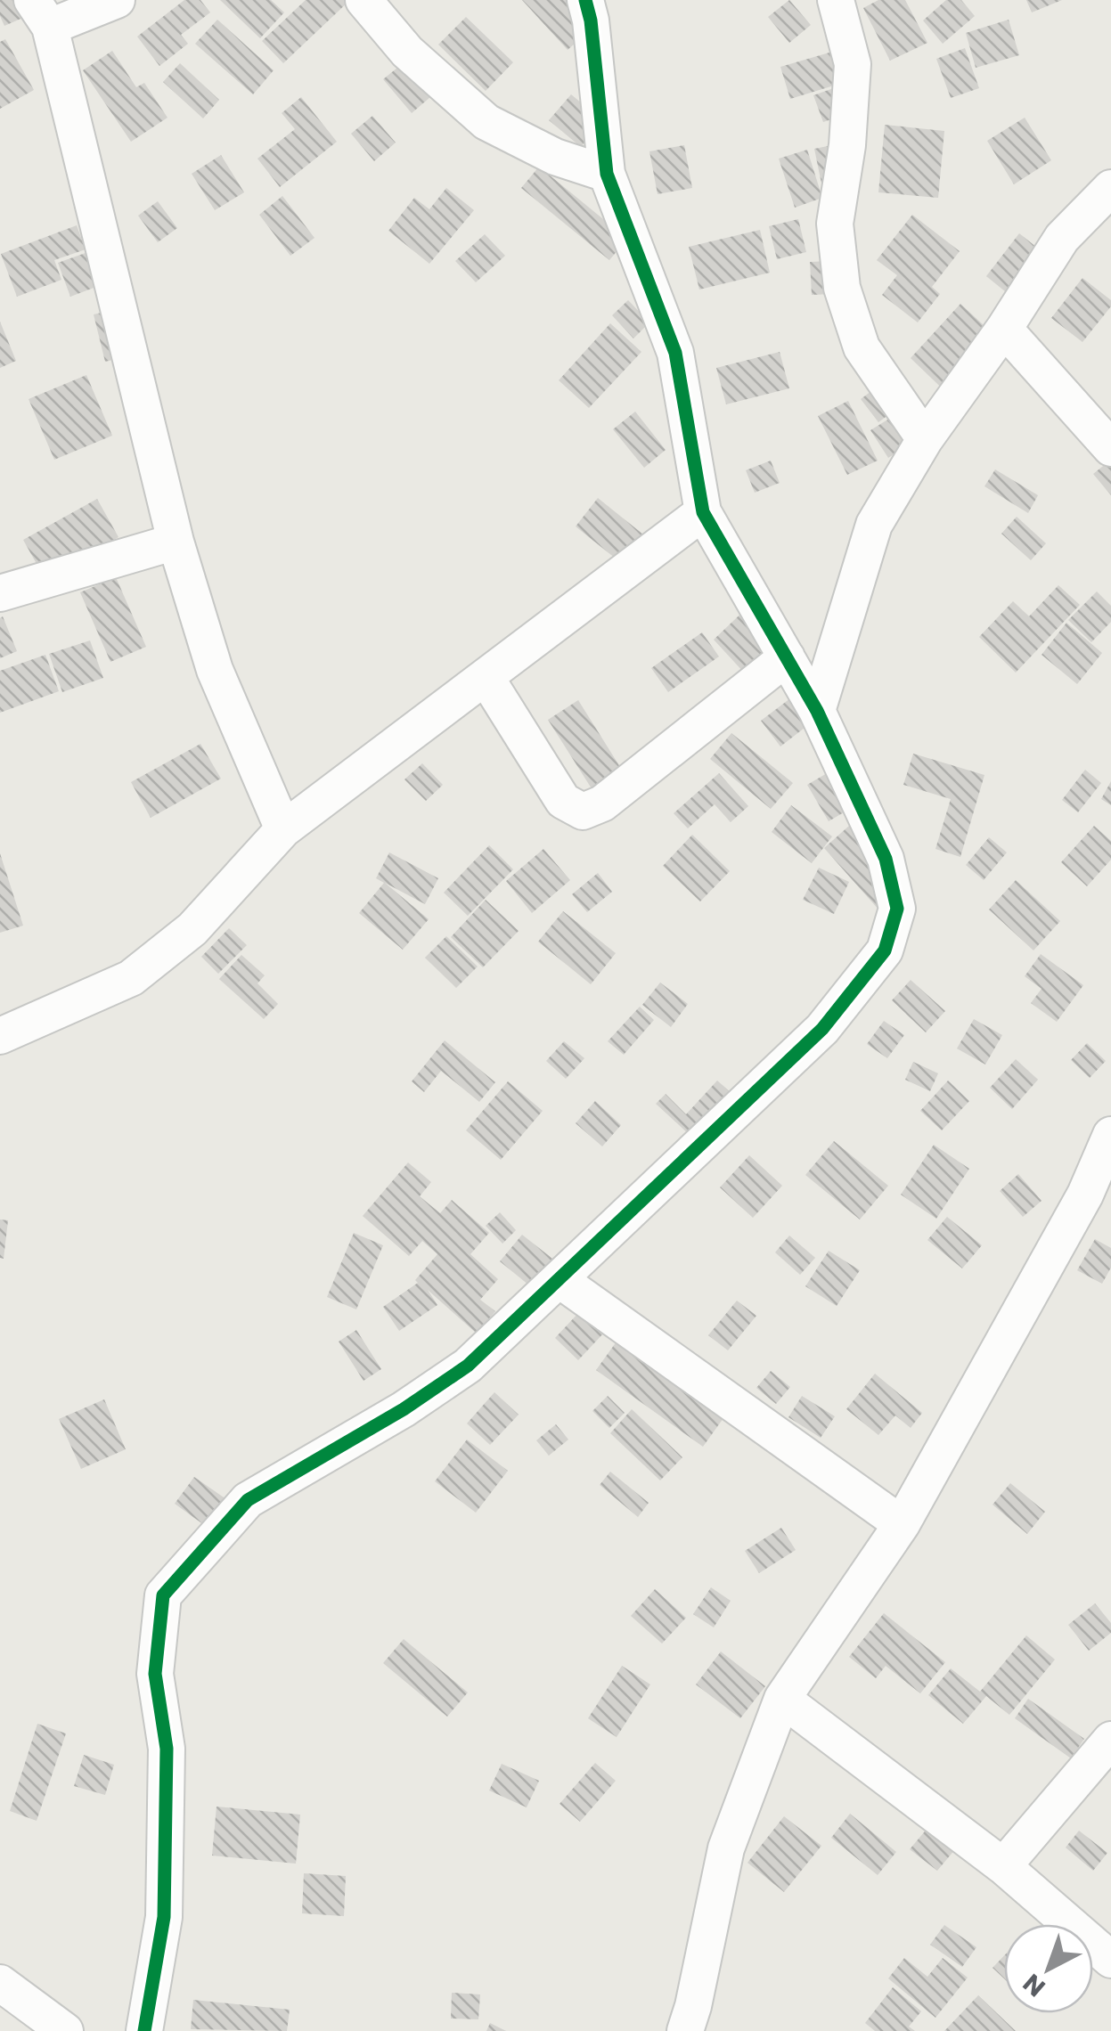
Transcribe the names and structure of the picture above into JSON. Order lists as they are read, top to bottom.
{
  "north": "bottom left"
}
